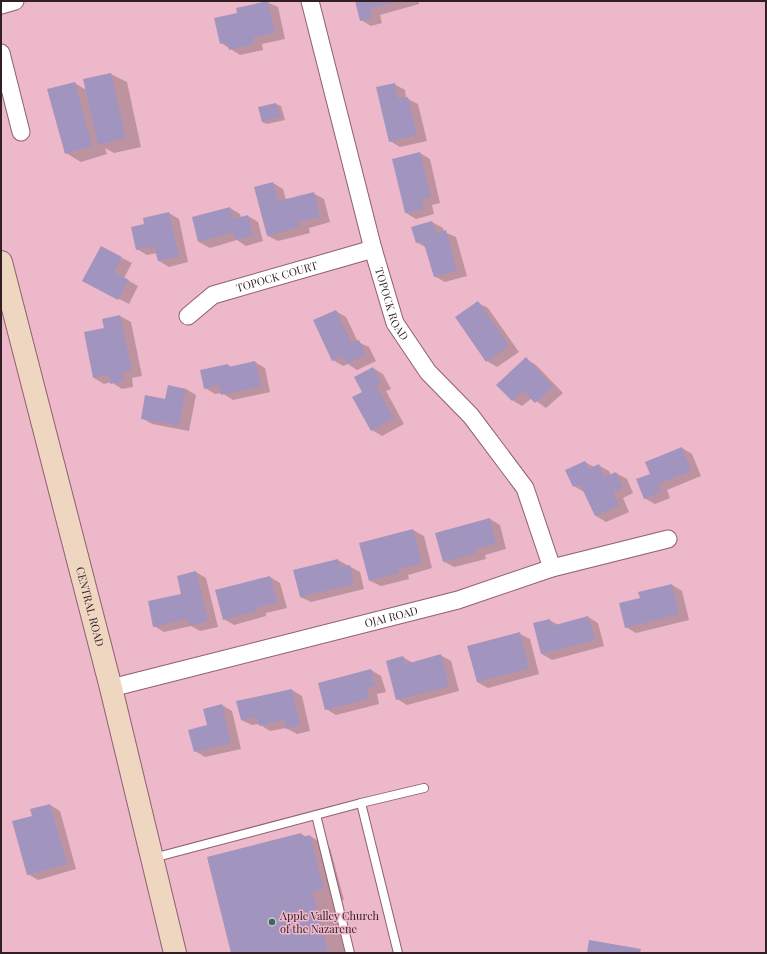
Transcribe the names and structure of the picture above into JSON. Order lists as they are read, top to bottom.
{
  "streets": {
    "main road": ["CENTRAL ROAD"],
    "street": ["TOPOCK COURT", "TOPOCK ROAD", "OJAI ROAD"]
  },
  "crossings": [
    ["TOPOCK COURT", "TOPOCK ROAD"],
    ["TOPOCK ROAD", "OJAI ROAD"],
    ["CENTRAL ROAD", "OJAI ROAD"]
  ],
  "places": ["Apple Valley Church of the Nazarene"]
}
